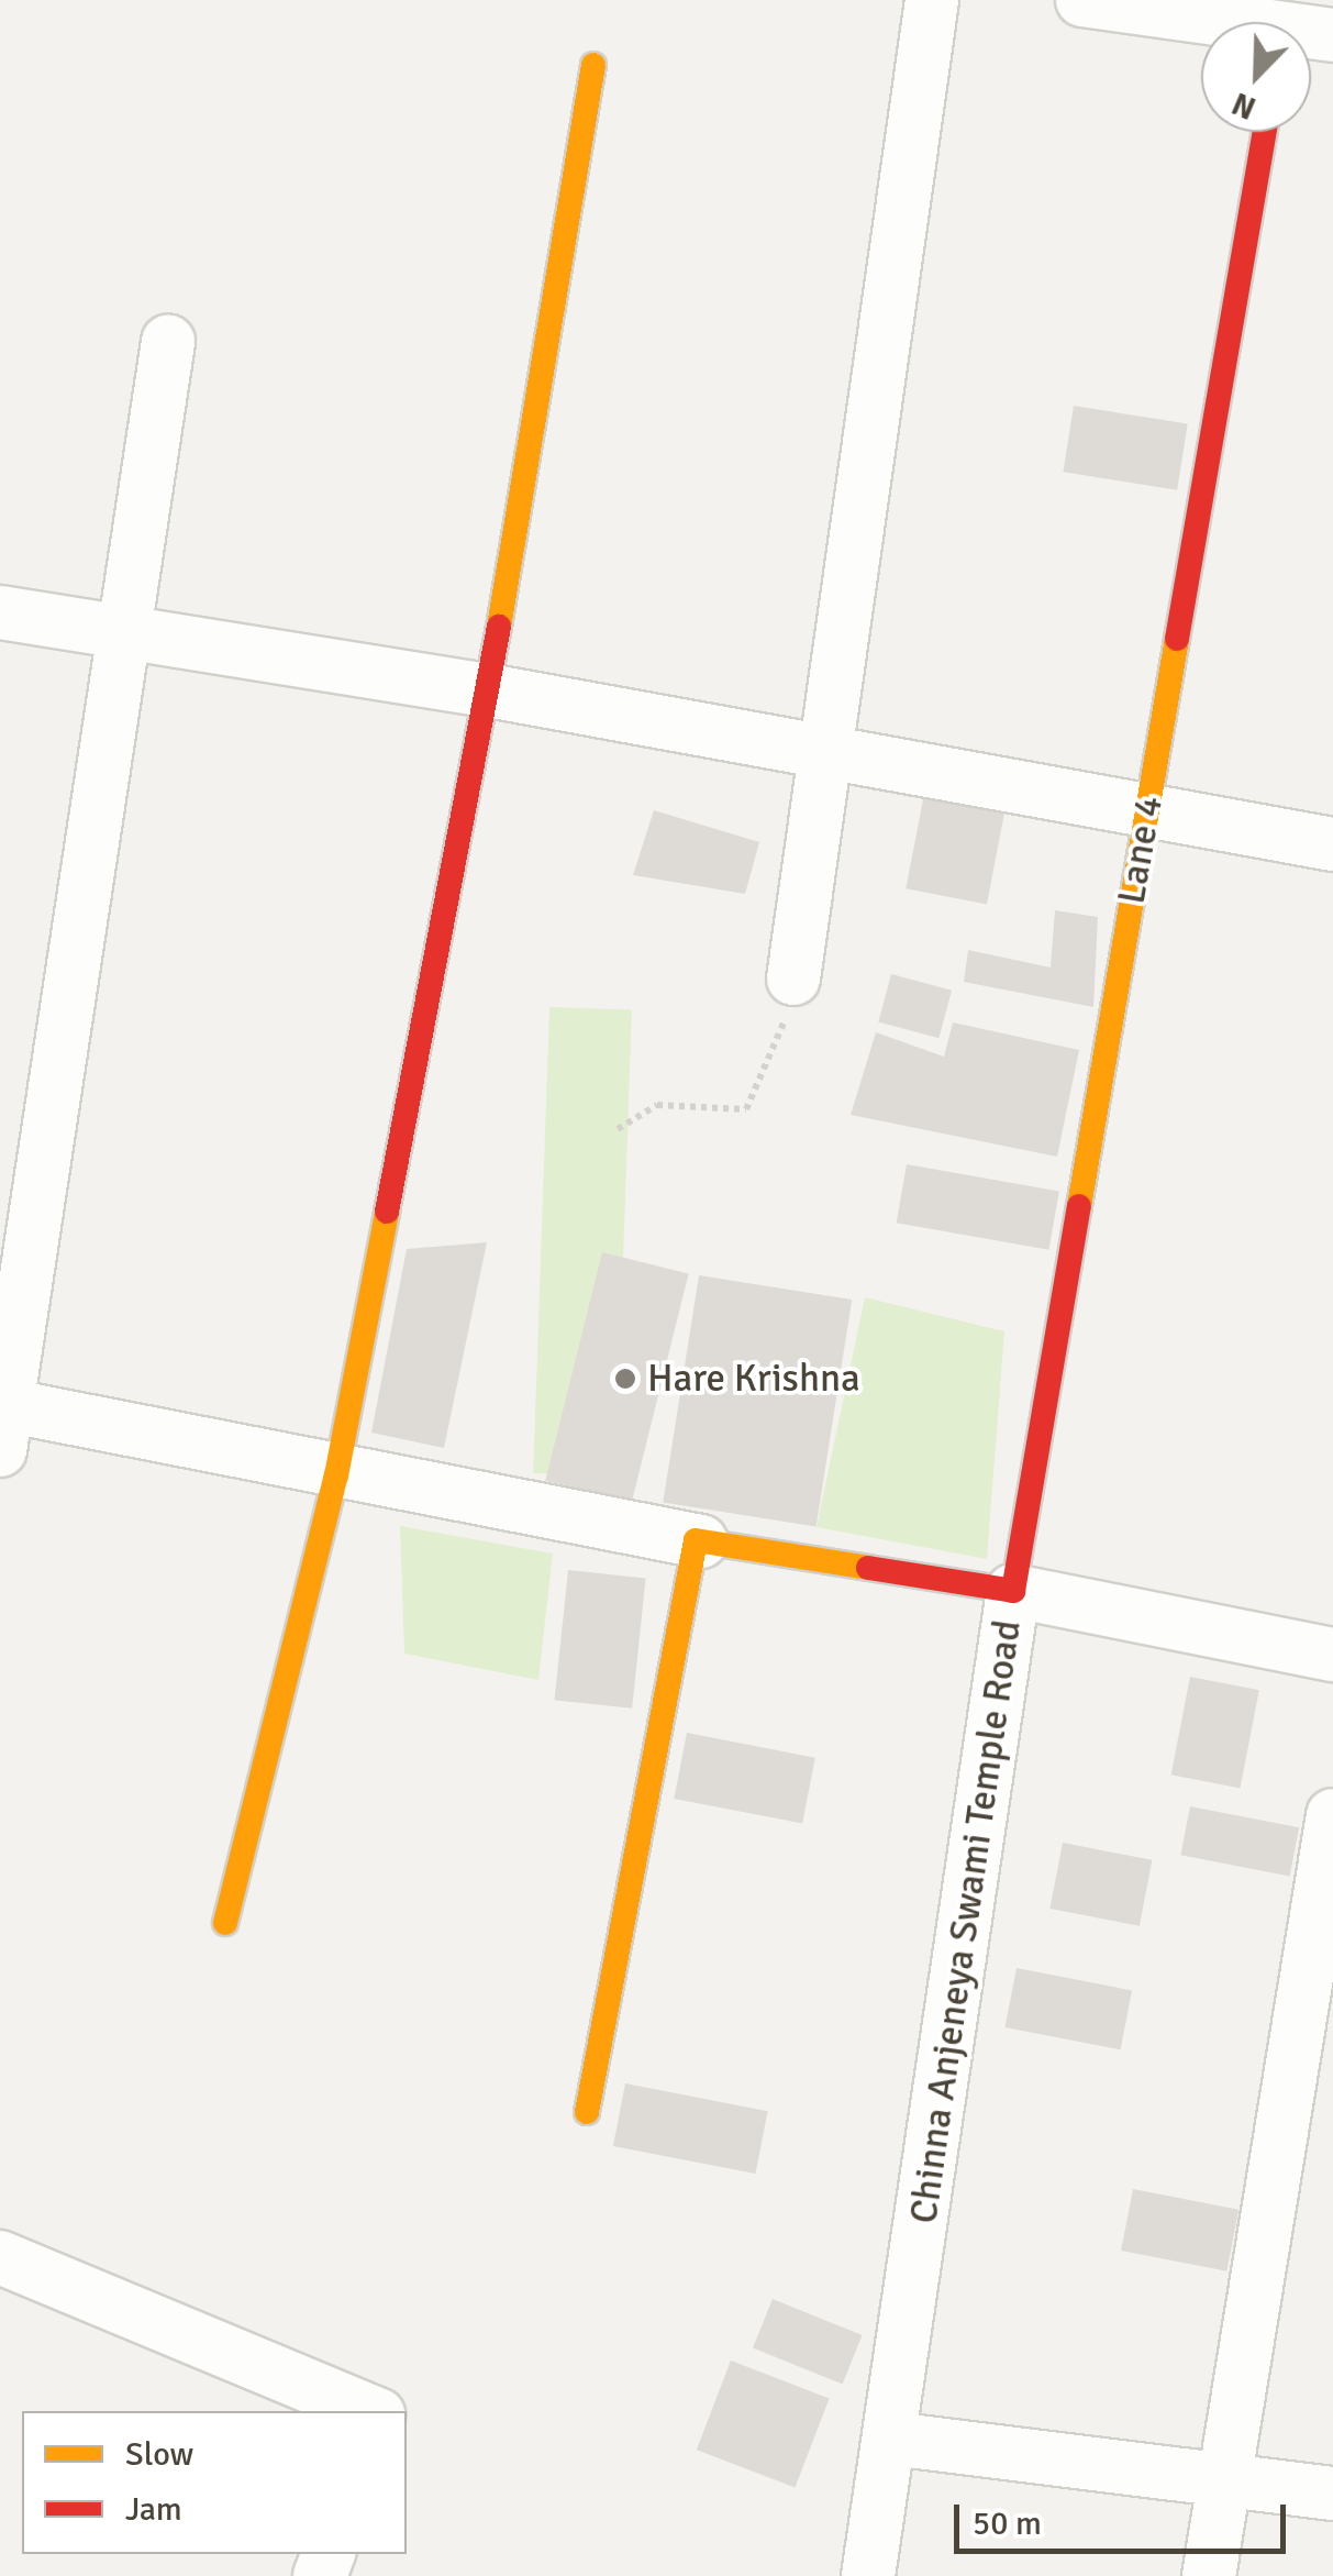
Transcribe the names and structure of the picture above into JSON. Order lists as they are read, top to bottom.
{
  "streets": {
    "street": ["Lane 4", "Chinna Anjeneya Swami Temple Road"]
  },
  "crossings": [
    ["Lane 4", "Chinna Anjeneya Swami Temple Road"]
  ],
  "places": ["Hare Krishna"],
  "legend": ["Slow", "Jam"],
  "scale_bar": "50 m",
  "north": "bottom left"
}
